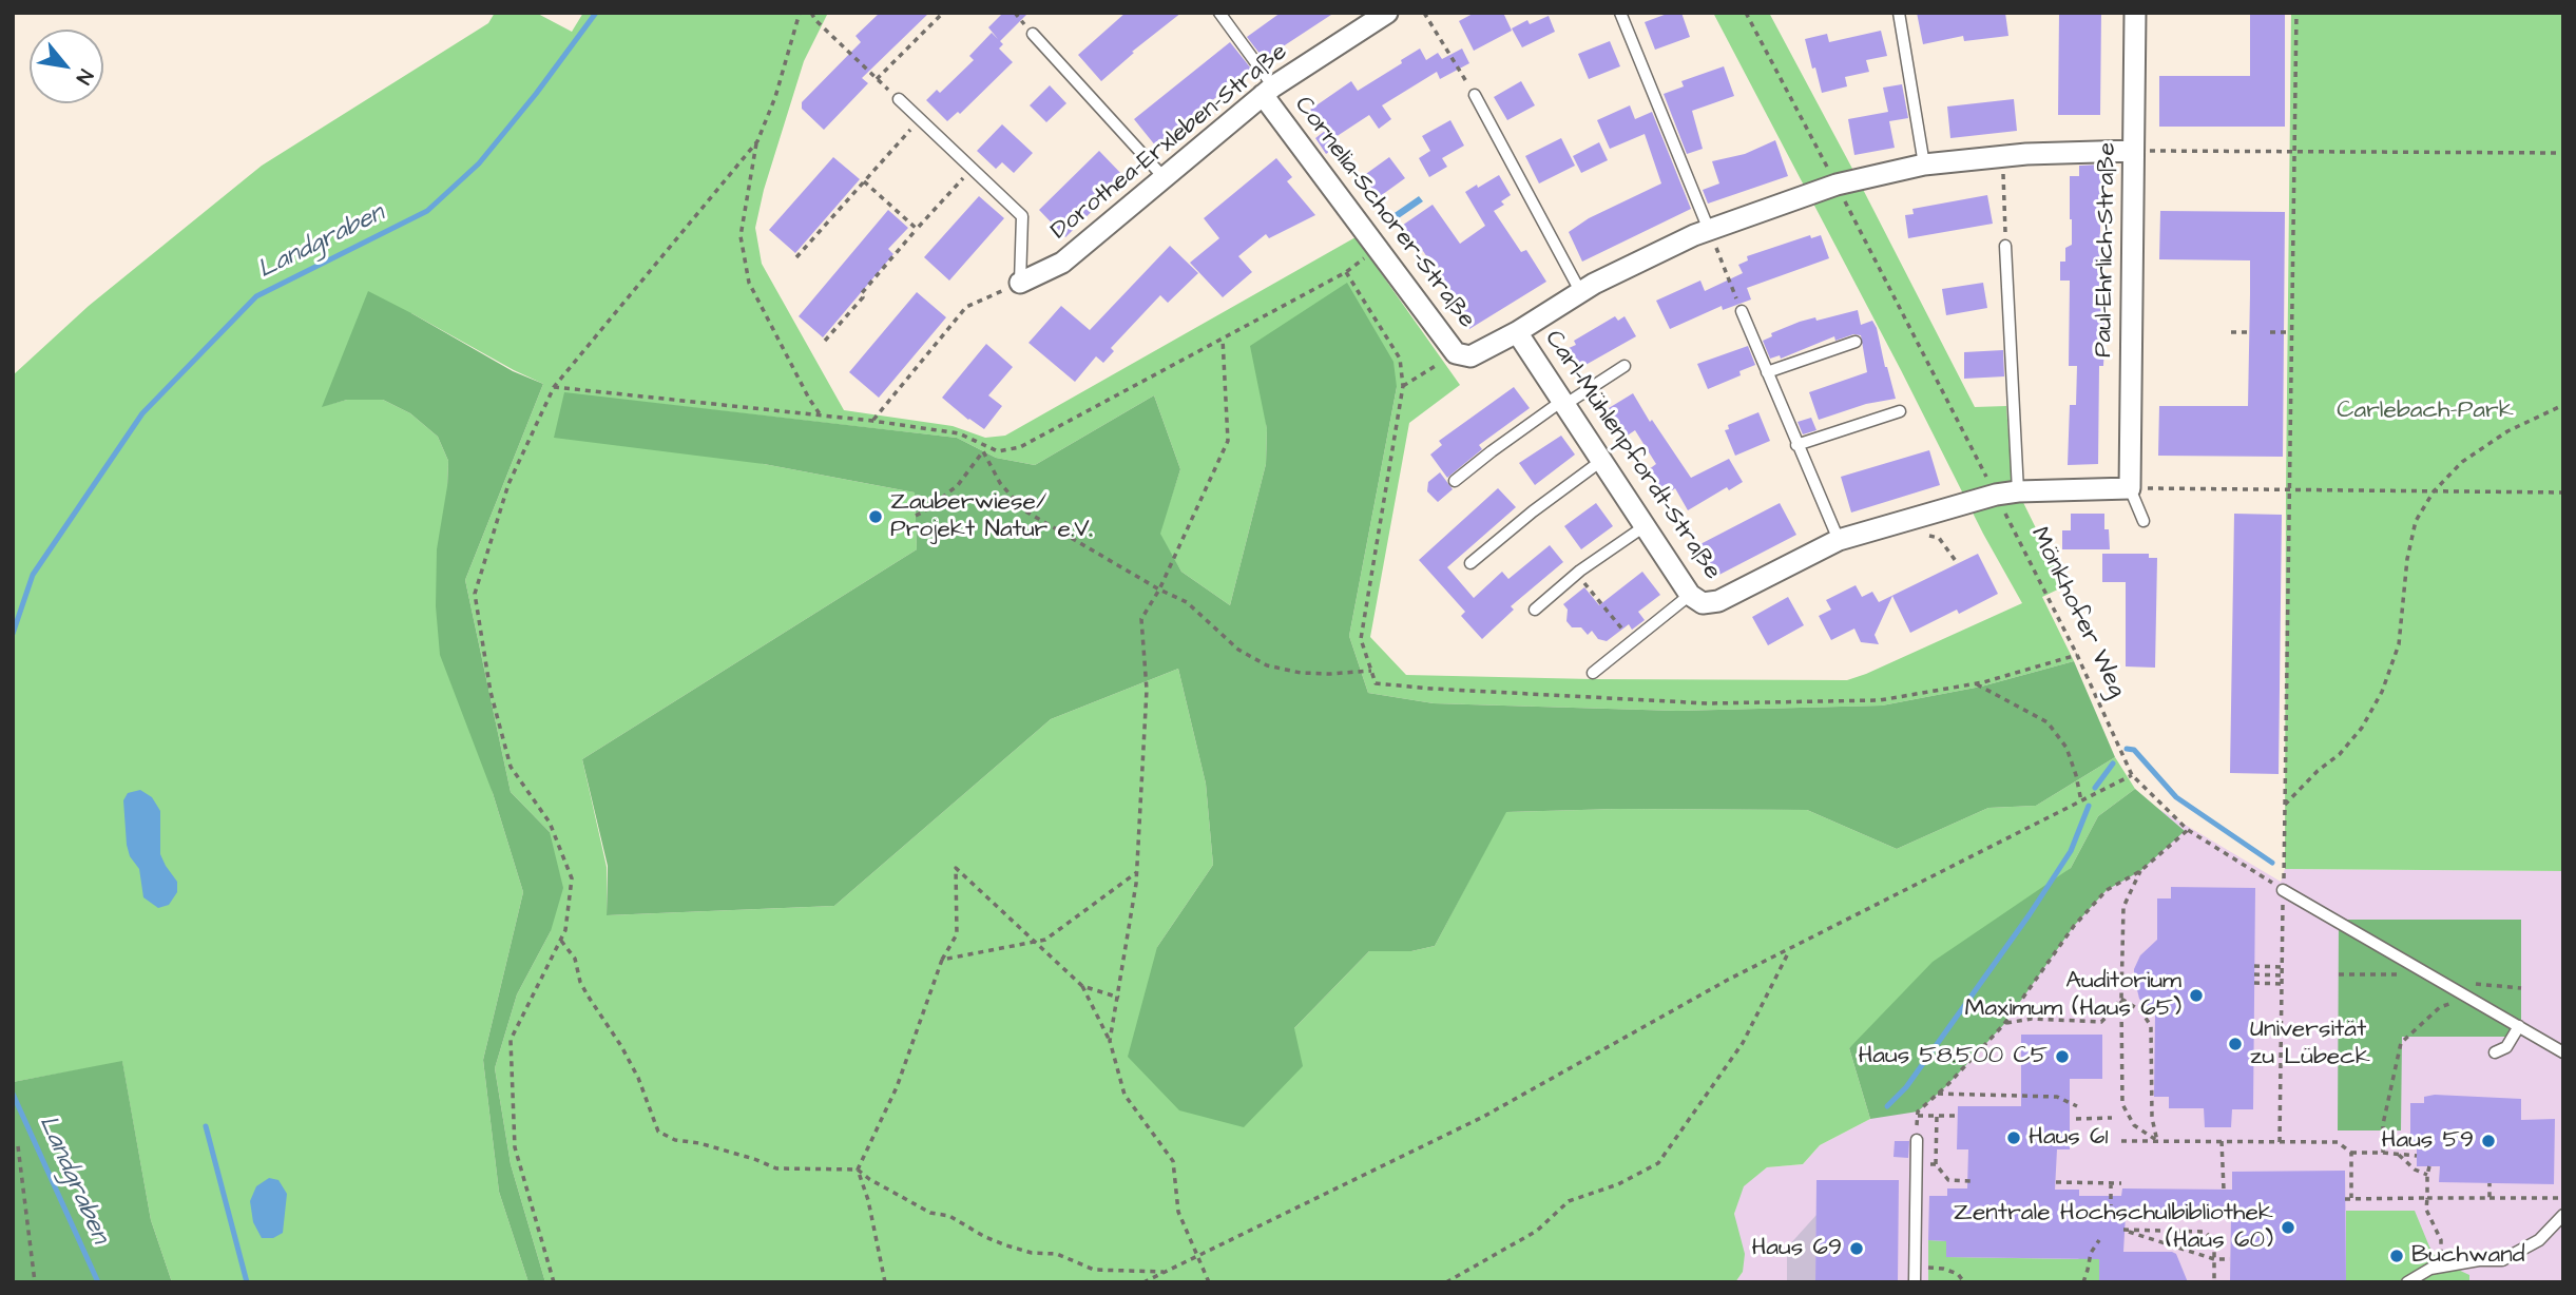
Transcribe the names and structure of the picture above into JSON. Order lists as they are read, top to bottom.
{
  "streets": {
    "street": [
      "Dorothea-Erxleben-Straße",
      "Cornelia-Schorer-Straße",
      "Paul-Ehrlich-Straße",
      "Carl-Mühlenpfordt-Straße"
    ],
    "path": ["Mönkhofer Weg"]
  },
  "crossings": [
    ["Dorothea-Erxleben-Straße", "Cornelia-Schorer-Straße"],
    ["Cornelia-Schorer-Straße", "Paul-Ehrlich-Straße"],
    ["Cornelia-Schorer-Straße", "Carl-Mühlenpfordt-Straße"],
    ["Cornelia-Schorer-Straße", "Mönkhofer Weg"],
    ["Paul-Ehrlich-Straße", "Carl-Mühlenpfordt-Straße"],
    ["Carl-Mühlenpfordt-Straße", "Mönkhofer Weg"]
  ],
  "water": ["Landgraben"],
  "parks": ["Carlebach-Park"],
  "places": [
    "Zauberwiese/ Projekt Natur e.V.",
    "Auditorium Maximum (Haus 65)",
    "Universität zu Lübeck",
    "Haus 58.500 C5",
    "Haus 61",
    "Haus 59",
    "Zentrale Hochschulbibliothek (Haus 60)",
    "Haus 69",
    "Buchwand"
  ],
  "north": "bottom right"
}
